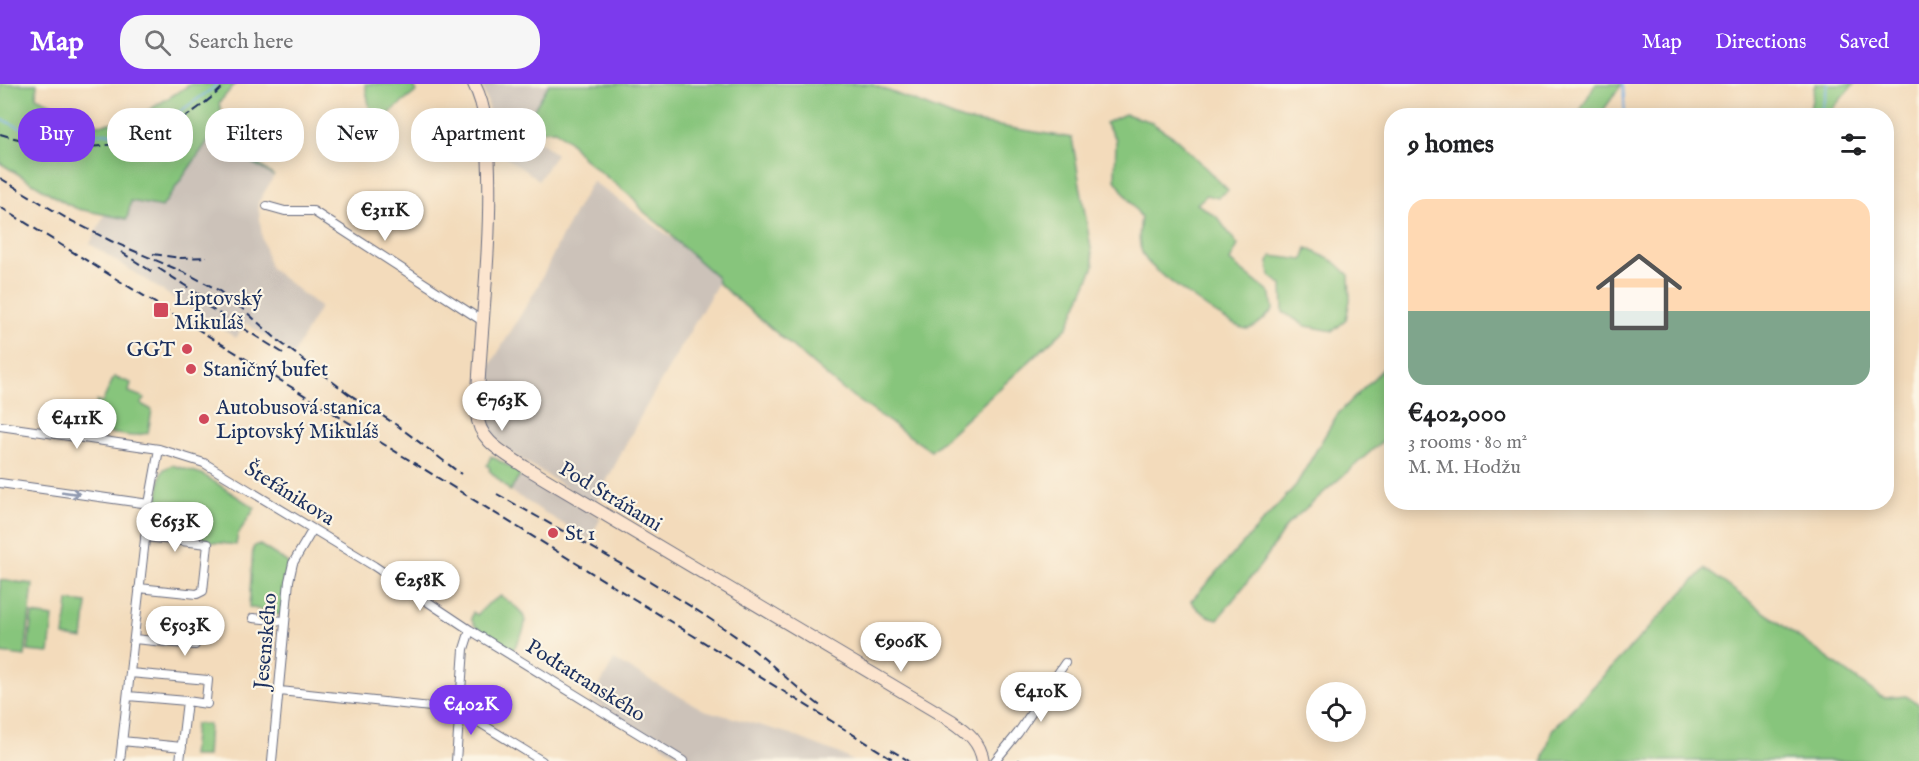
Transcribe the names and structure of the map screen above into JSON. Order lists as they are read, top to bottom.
{
  "streets": {
    "street": [
      "Štefánikova",
      "Pod Stráňami",
      "Jesenského",
      "Podtatranského"
    ]
  },
  "crossings": [
    ["Štefánikova", "Jesenského"],
    ["Štefánikova", "Podtatranského"]
  ],
  "places": {
    "transit": ["Liptovský Mikuláš"],
    "other": [
      "GGT",
      "Staničný bufet",
      "Autobusová stanica Liptovský Mikuláš",
      "St 1"
    ]
  },
  "page": {
    "header": "Map",
    "search": "Search here",
    "nav": ["Map", "Directions", "Saved"],
    "chip": [
      "Buy",
      "Rent",
      "Filters",
      "New",
      "Apartment"
    ],
    "heading": "9 homes",
    "list": [
      {
        "name": "€402,000",
        "note": "3 rooms · 80 m² · M. M. Hodžu"
      }
    ],
    "price": [
      "€311K",
      "€763K",
      "€411K",
      "€653K",
      "€258K",
      "€503K",
      "€906K",
      "€410K",
      "€402K"
    ]
  }
}
